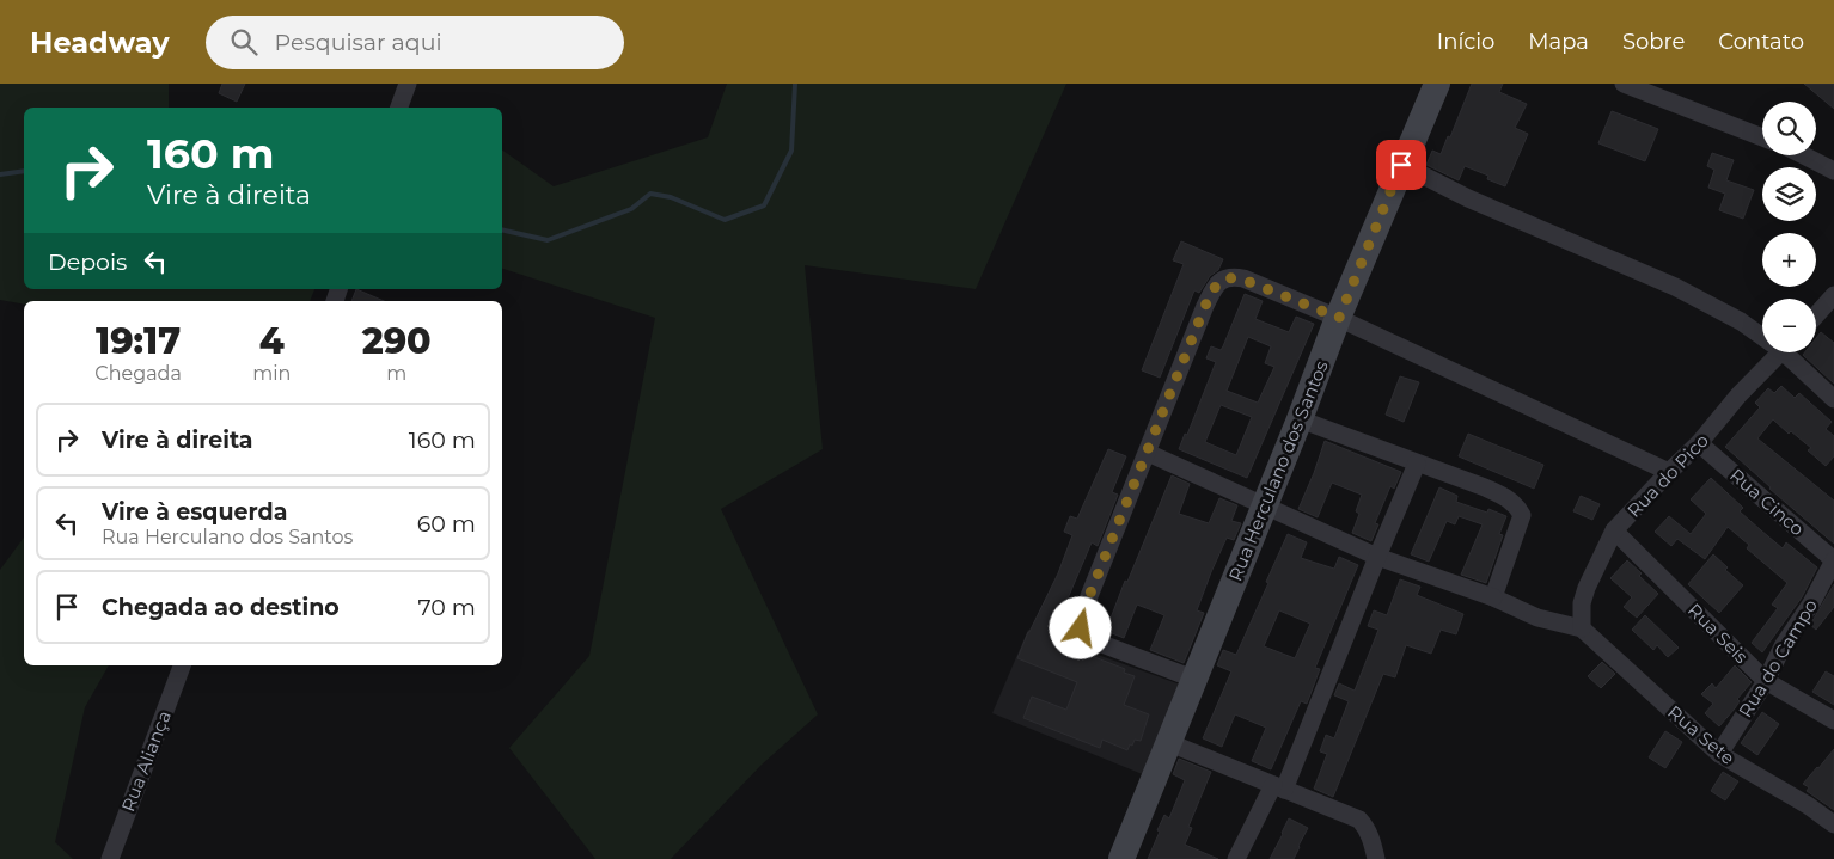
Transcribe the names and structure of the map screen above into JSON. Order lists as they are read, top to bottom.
{
  "streets": {
    "street": [
      "Rua Herculano dos Santos",
      "Rua do Pico",
      "Rua Cinco",
      "Rua Seis",
      "Rua do Campo",
      "Rua Sete",
      "Rua Aliança"
    ]
  },
  "crossings": [
    ["Rua do Pico", "Rua Cinco"],
    ["Rua do Pico", "Rua Seis"],
    ["Rua do Pico", "Rua Sete"],
    ["Rua Cinco", "Rua do Campo"],
    ["Rua Seis", "Rua do Campo"],
    ["Rua do Campo", "Rua Sete"]
  ],
  "page": {
    "header": "Headway",
    "search": "Pesquisar aqui",
    "nav": [
      "Início",
      "Mapa",
      "Sobre",
      "Contato"
    ],
    "map_buttons": ["+", "−"],
    "turn": ["160 m", "Vire à direita"],
    "then": "Depois",
    "eta": [
      "19:17",
      "Chegada",
      "4",
      "min",
      "290",
      "m"
    ],
    "list": [
      {
        "name": "Vire à direita",
        "value": "160 m"
      },
      {
        "name": "Vire à esquerda",
        "note": "Rua Herculano dos Santos",
        "value": "60 m"
      },
      {
        "name": "Chegada ao destino",
        "value": "70 m"
      }
    ]
  }
}
